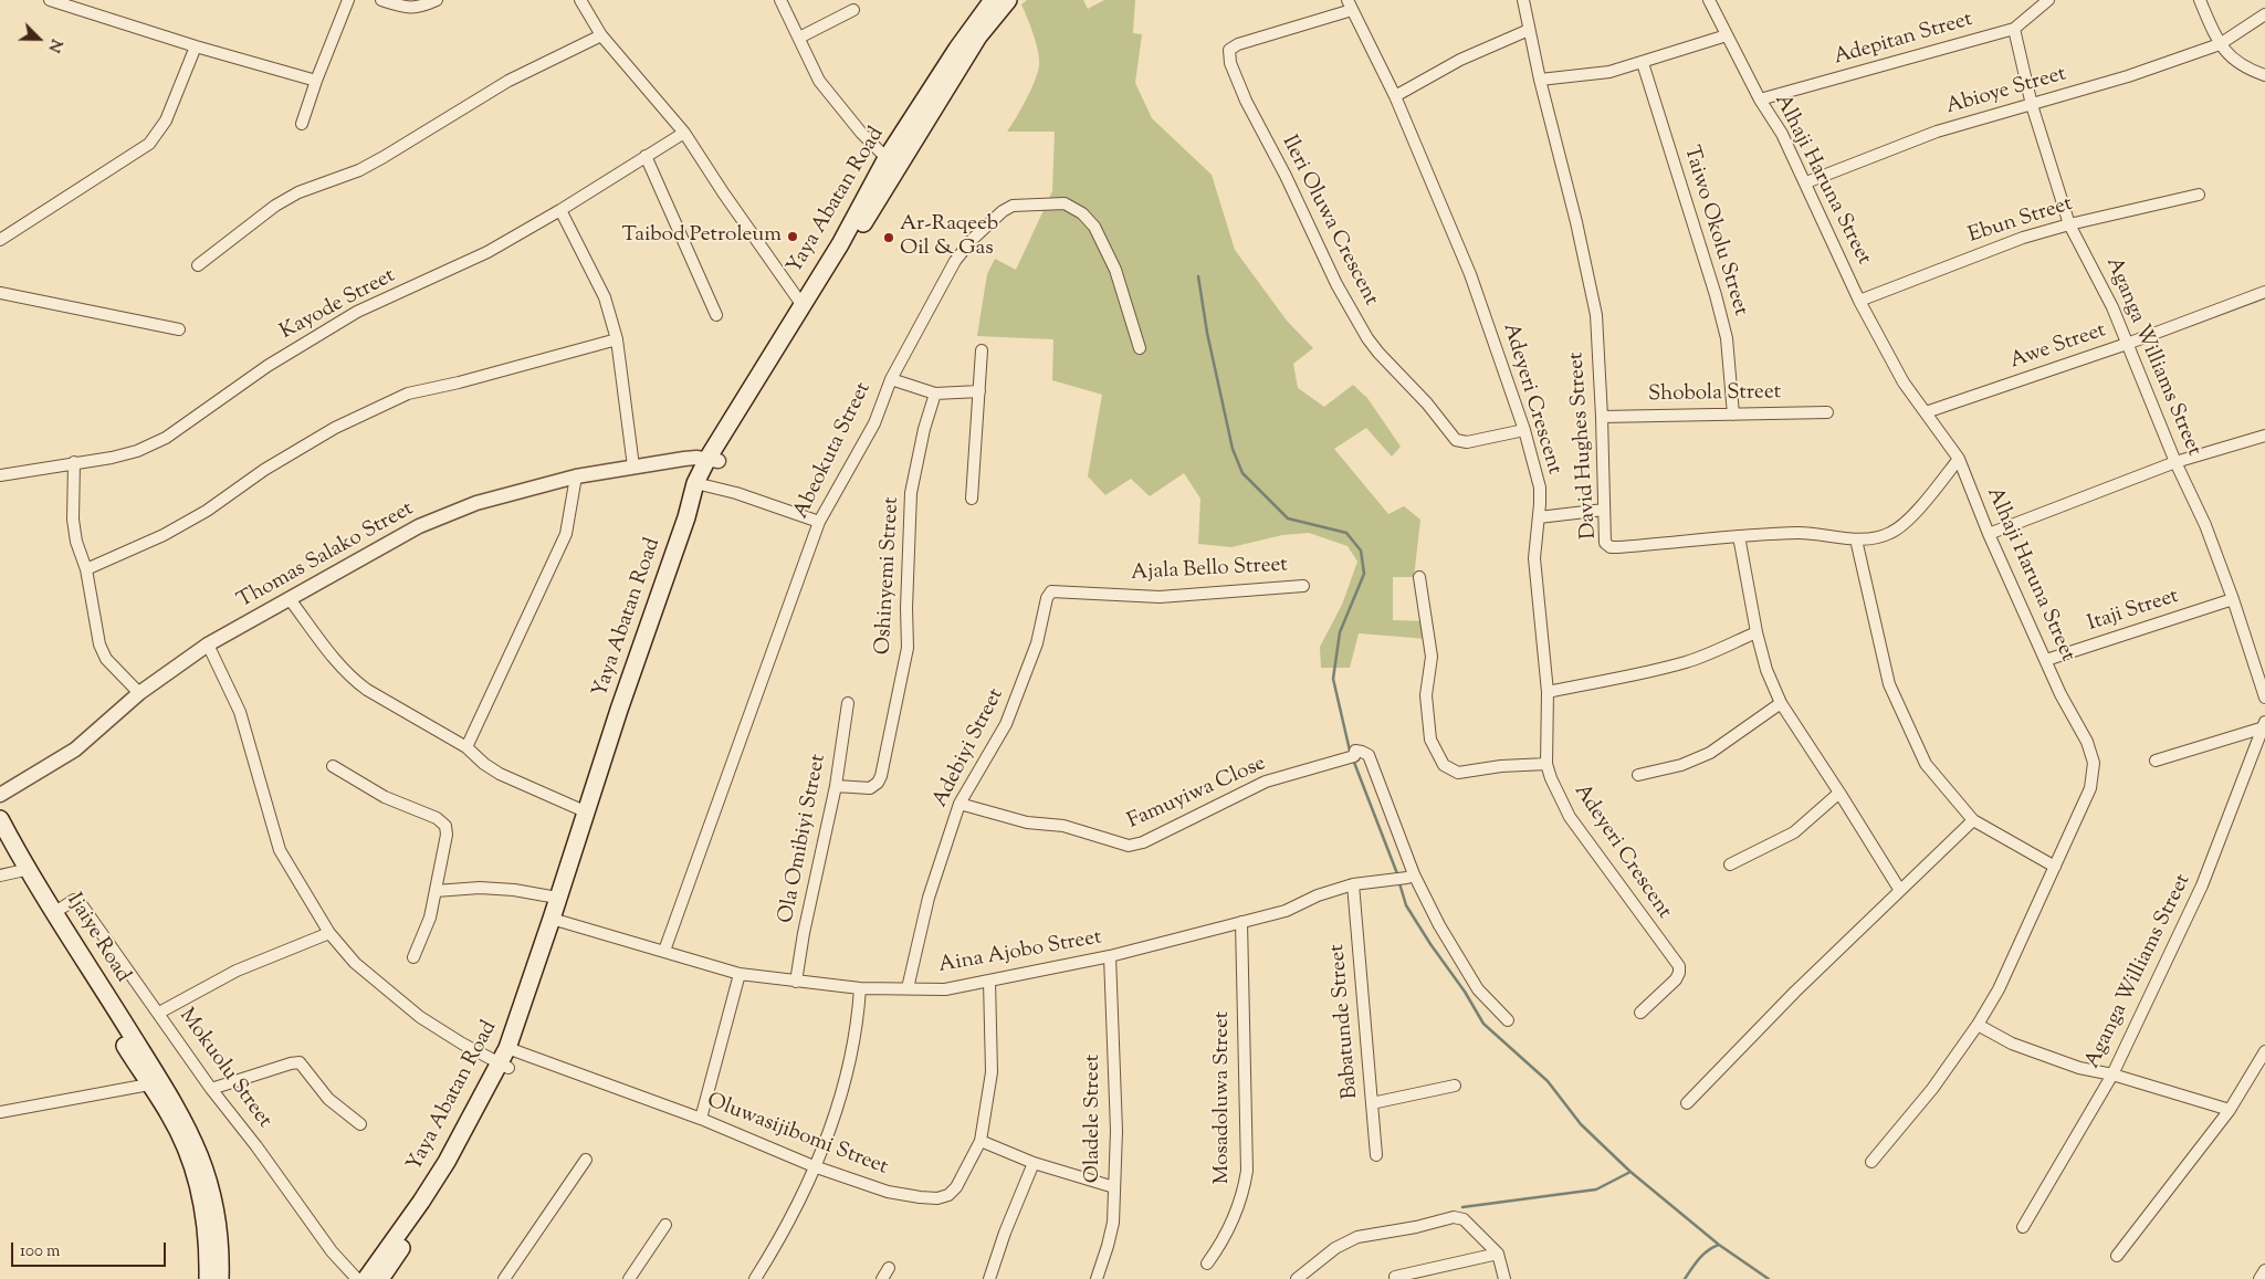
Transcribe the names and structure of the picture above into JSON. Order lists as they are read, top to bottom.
{
  "streets": {
    "main road": ["Yaya Abatan Road", "Ijaiye Road"],
    "street": [
      "Adepitan Street",
      "Abioye Street",
      "Alhaji Haruna Street",
      "Ileri Oluwa Crescent",
      "Ebun Street",
      "Taiwo Okolu Street",
      "Kayode Street",
      "Awe Street",
      "Aganga Williams Street",
      "Shobola Street",
      "Adeyeri Crescent",
      "David Hughes Street",
      "Abeokuta Street",
      "Thomas Salako Street",
      "Ajala Bello Street",
      "Oshinyemi Street",
      "Itaji Street",
      "Adebiyi Street",
      "Famuyiwa Close",
      "Ola Omibiyi Street",
      "Aina Ajobo Street",
      "Babatunde Street",
      "Mokuolu Street",
      "Mosadoluwa Street",
      "Oladele Street",
      "Oluwasijibomi Street"
    ]
  },
  "crossings": [
    ["Adepitan Street", "Alhaji Haruna Street"],
    ["Adepitan Street", "Aganga Williams Street"],
    ["Abioye Street", "Alhaji Haruna Street"],
    ["Abioye Street", "Aganga Williams Street"],
    ["Alhaji Haruna Street", "Ebun Street"],
    ["Alhaji Haruna Street", "Awe Street"],
    ["Alhaji Haruna Street", "David Hughes Street"],
    ["Alhaji Haruna Street", "Itaji Street"],
    ["Yaya Abatan Road", "Thomas Salako Street"],
    ["Yaya Abatan Road", "Aina Ajobo Street"],
    ["Yaya Abatan Road", "Oluwasijibomi Street"],
    ["Ileri Oluwa Crescent", "Adeyeri Crescent"],
    ["Ebun Street", "Aganga Williams Street"],
    ["Taiwo Okolu Street", "Shobola Street"],
    ["Awe Street", "Aganga Williams Street"],
    ["Aganga Williams Street", "Itaji Street"],
    ["Shobola Street", "David Hughes Street"],
    ["Abeokuta Street", "Aina Ajobo Street"],
    ["Thomas Salako Street", "Oluwasijibomi Street"],
    ["Ajala Bello Street", "Adebiyi Street"],
    ["Oshinyemi Street", "Ola Omibiyi Street"],
    ["Adebiyi Street", "Famuyiwa Close"],
    ["Adebiyi Street", "Aina Ajobo Street"],
    ["Famuyiwa Close", "Aina Ajobo Street"],
    ["Ola Omibiyi Street", "Aina Ajobo Street"],
    ["Ijaiye Road", "Mokuolu Street"],
    ["Aina Ajobo Street", "Babatunde Street"],
    ["Aina Ajobo Street", "Mosadoluwa Street"],
    ["Aina Ajobo Street", "Oladele Street"],
    ["Aina Ajobo Street", "Oluwasijibomi Street"]
  ],
  "places": ["Taibod Petroleum", "Ar-Raqeeb Oil & Gas"],
  "scale_bar": "100 m",
  "north": "bottom right"
}
